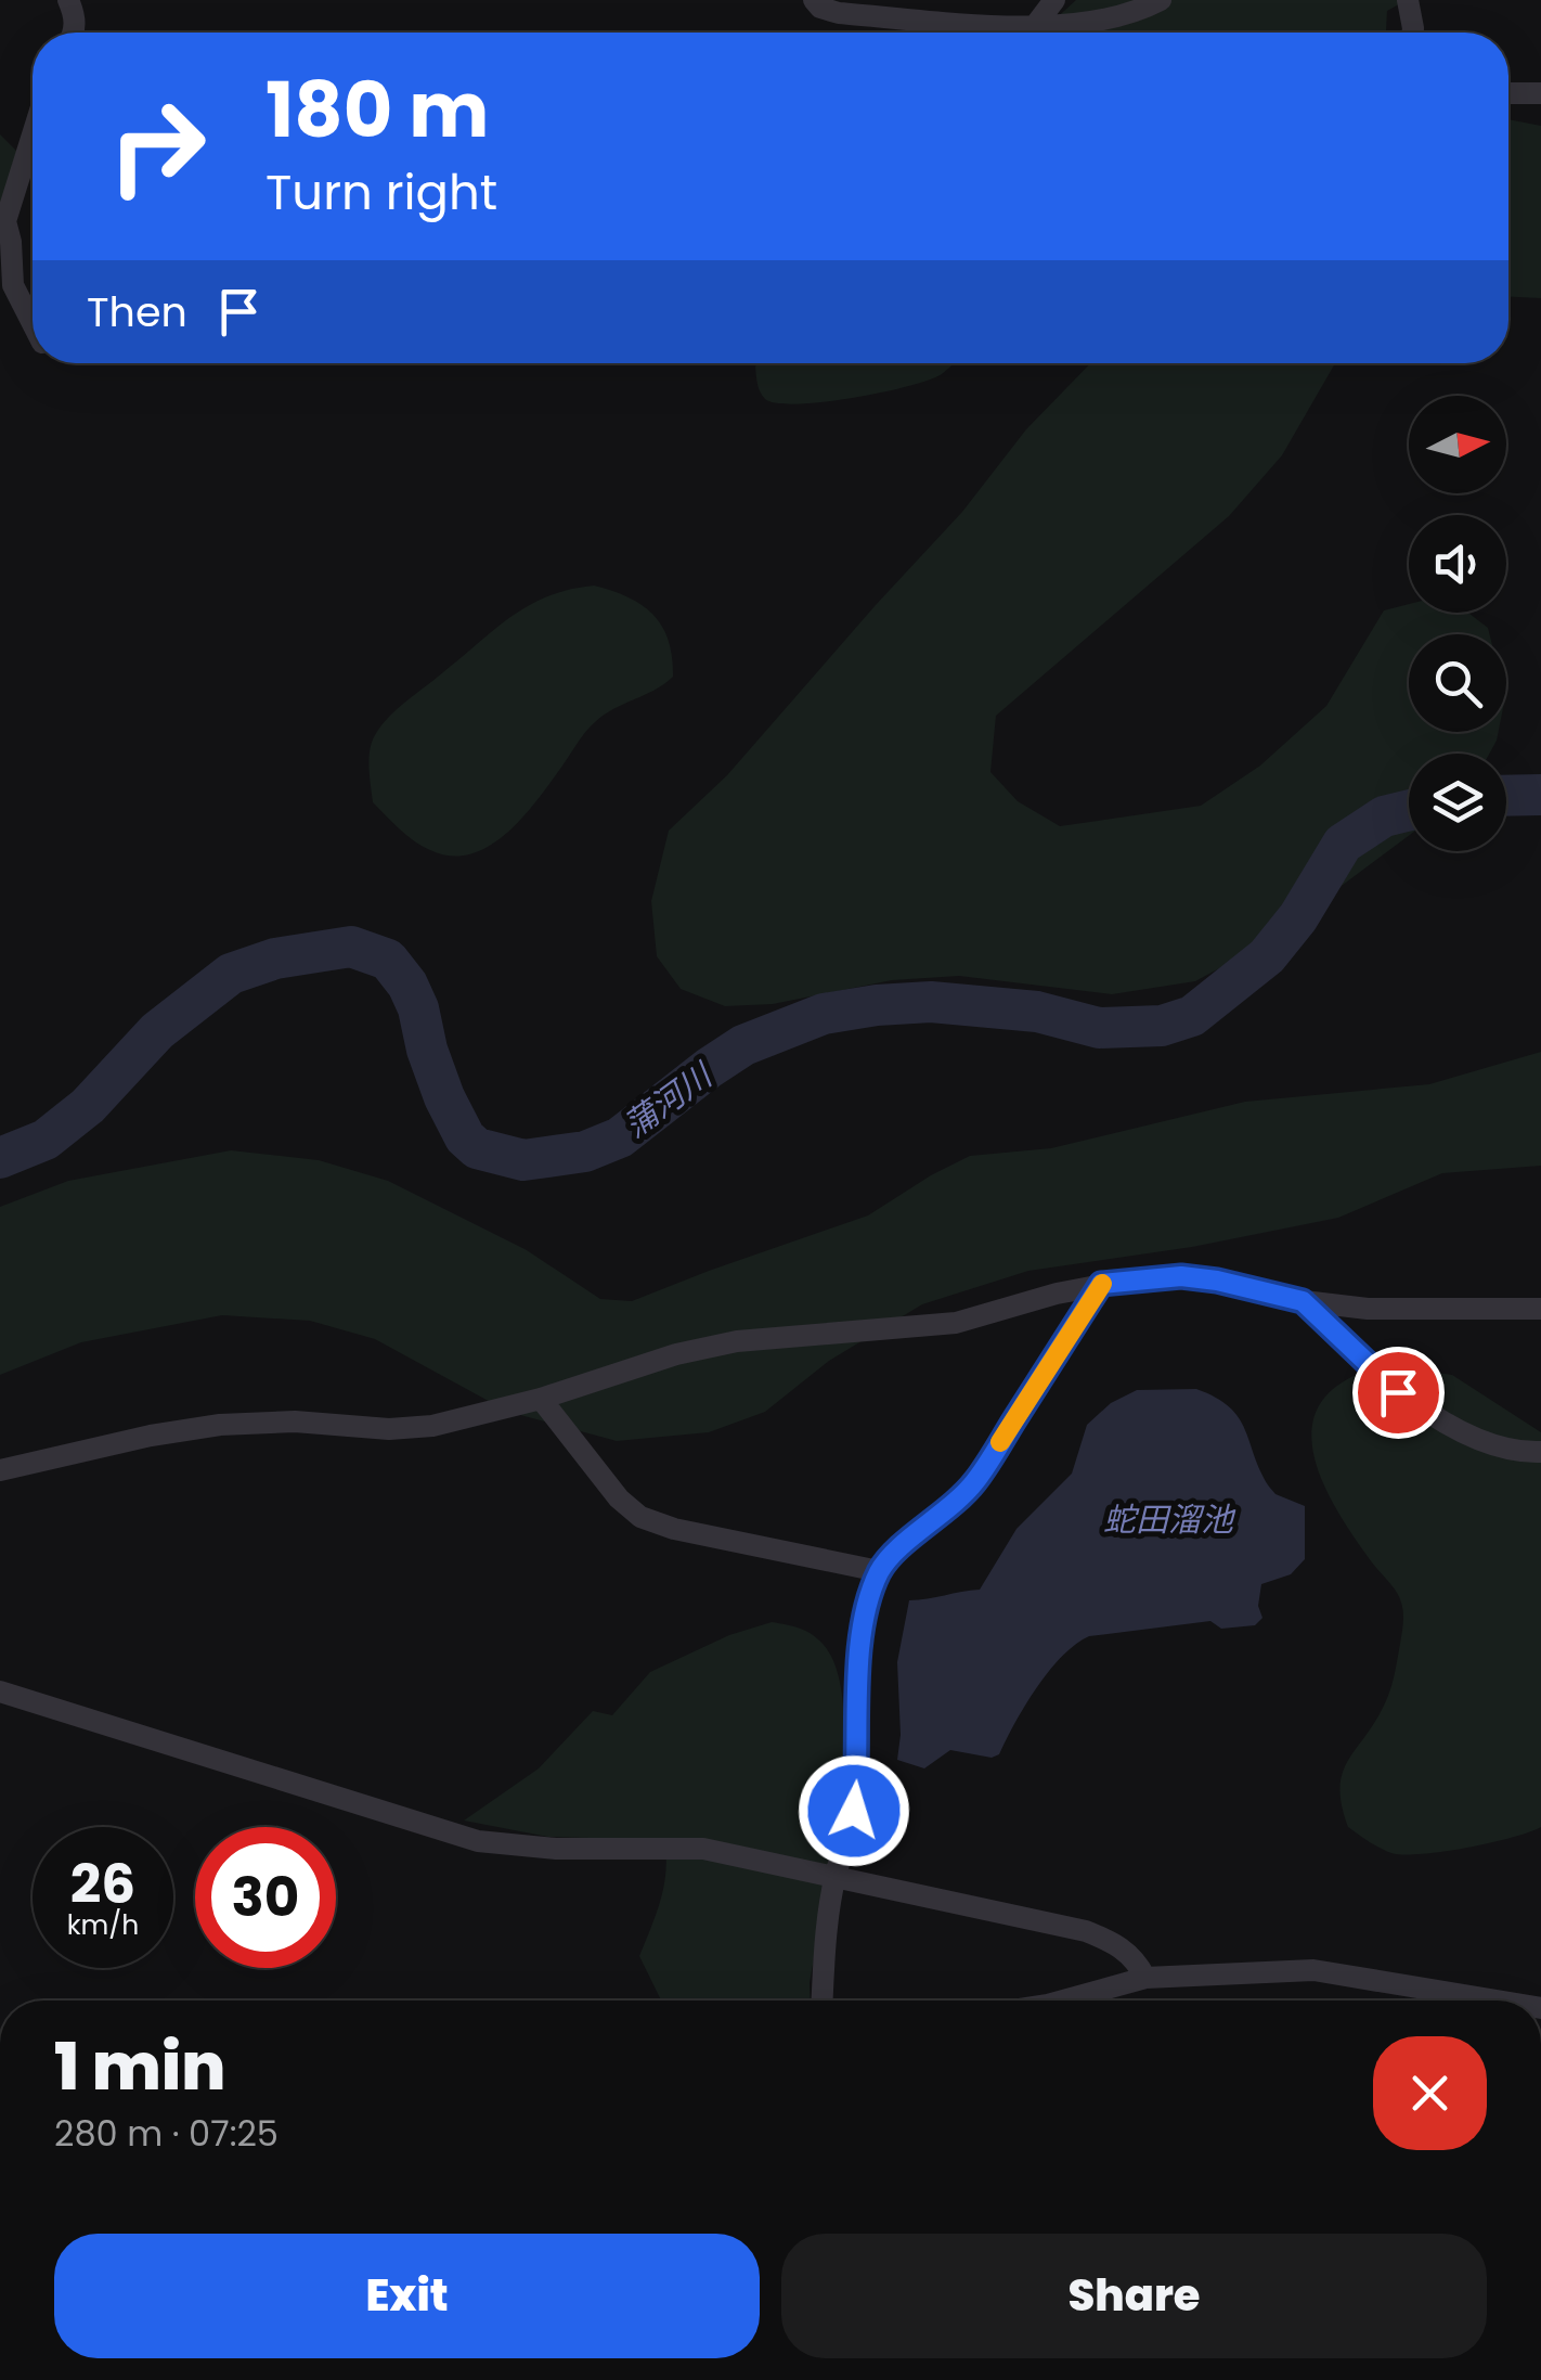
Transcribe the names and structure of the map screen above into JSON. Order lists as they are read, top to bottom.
{
  "water": ["蒲河川", "蛇田溜池"],
  "north": "right",
  "page": {
    "turn": ["180 m", "Turn right"],
    "then": "Then",
    "speed": "26 km/h",
    "limit": "30",
    "heading": ["1 min", "280 m · 07:25"],
    "buttons": ["Exit", "Share"]
  }
}
